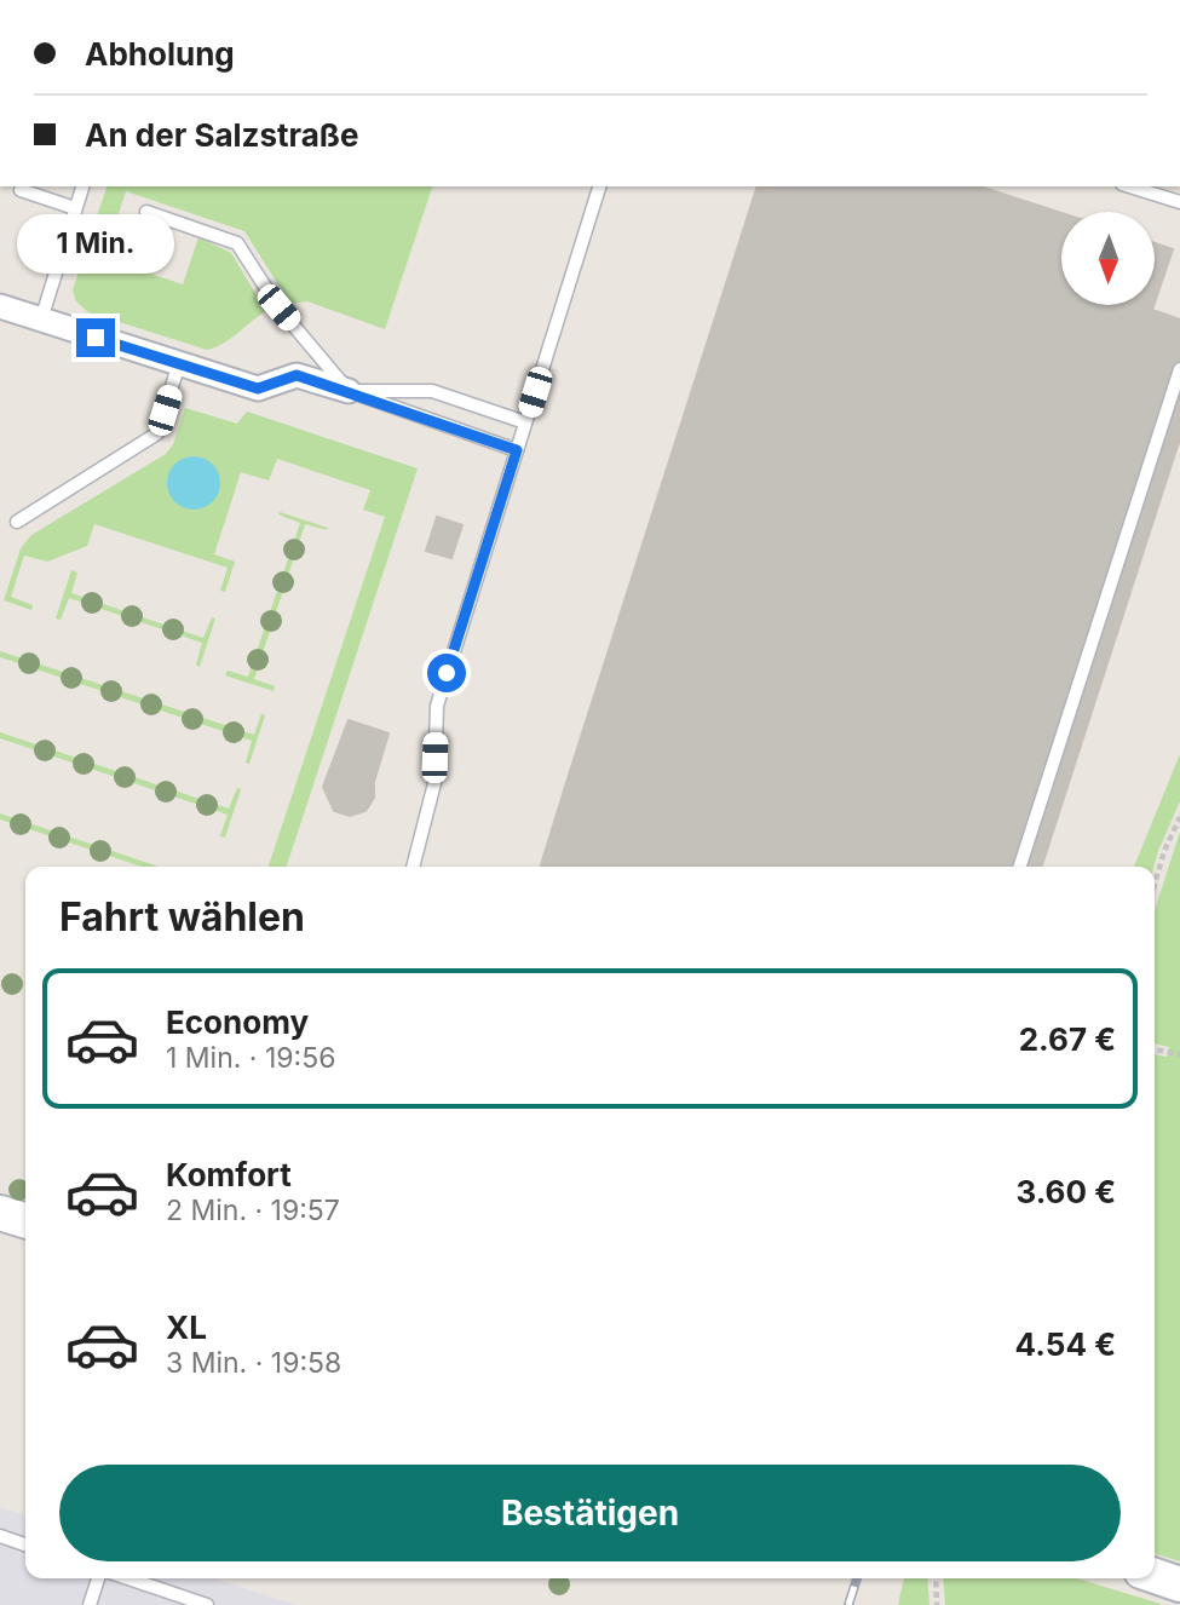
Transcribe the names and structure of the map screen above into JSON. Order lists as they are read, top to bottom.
{
  "north": "bottom",
  "page": {
    "banner": ["Abholung", "An der Salzstraße"],
    "bubble": "1 Min.",
    "heading": "Fahrt wählen",
    "list": [
      {
        "name": "Economy",
        "note": "1 Min. · 19:56",
        "value": "2.67 €"
      },
      {
        "name": "Komfort",
        "note": "2 Min. · 19:57",
        "value": "3.60 €"
      },
      {
        "name": "XL",
        "note": "3 Min. · 19:58",
        "value": "4.54 €"
      }
    ],
    "buttons": "Bestätigen"
  }
}
